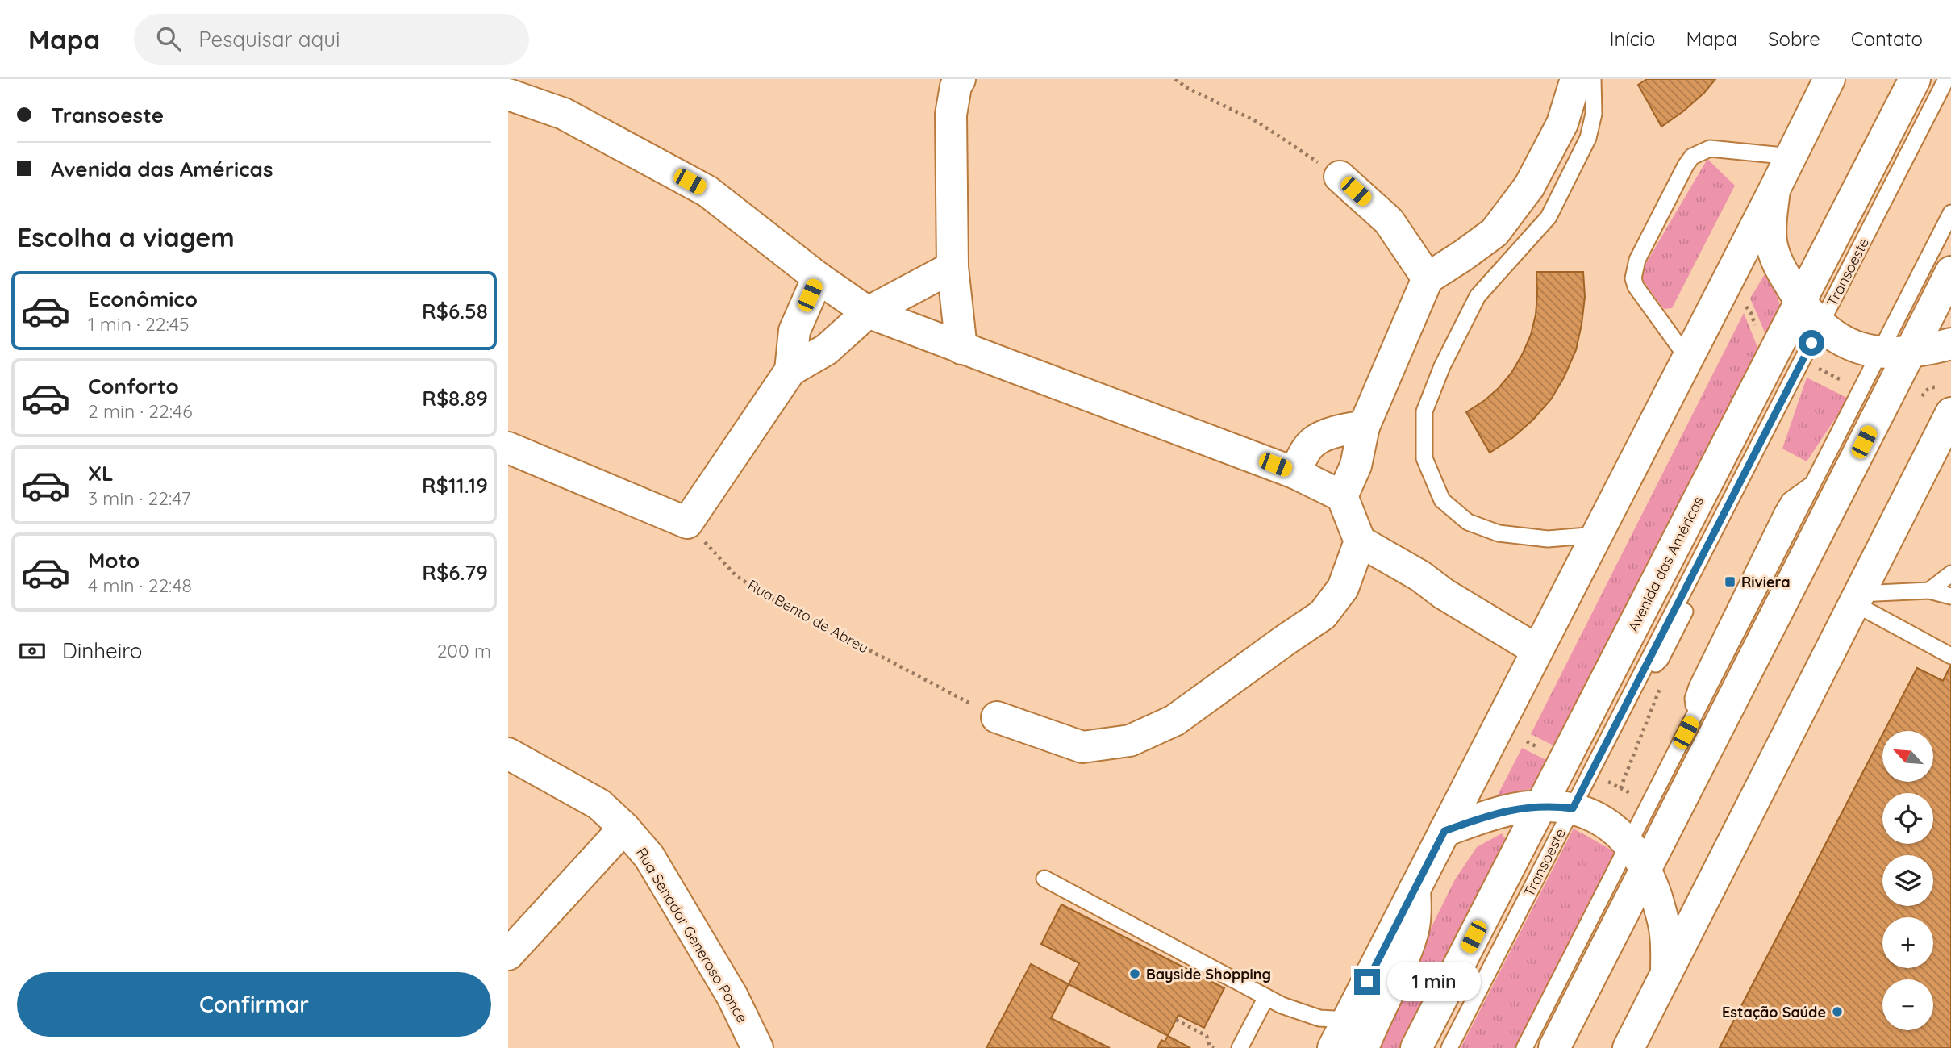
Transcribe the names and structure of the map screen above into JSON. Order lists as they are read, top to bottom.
{
  "streets": {
    "main road": ["Avenida das Américas", "Rua Senador Generoso Ponce"],
    "lane": ["Transoeste"],
    "path": ["Rua Bento de Abreu"]
  },
  "places": {
    "transit": ["Riviera"],
    "other": ["Bayside Shopping", "Estação Saúde"]
  },
  "north": "top left",
  "page": {
    "header": "Mapa",
    "search": "Pesquisar aqui",
    "nav": [
      "Início",
      "Mapa",
      "Sobre",
      "Contato"
    ],
    "banner": ["Transoeste", "Avenida das Américas"],
    "heading": "Escolha a viagem",
    "list": [
      {
        "name": "Econômico",
        "note": "1 min · 22:45",
        "value": "R$6.58"
      },
      {
        "name": "Conforto",
        "note": "2 min · 22:46",
        "value": "R$8.89"
      },
      {
        "name": "XL",
        "note": "3 min · 22:47",
        "value": "R$11.19"
      },
      {
        "name": "Moto",
        "note": "4 min · 22:48",
        "value": "R$6.79"
      }
    ],
    "pay": ["Dinheiro", "200 m"],
    "map_buttons": ["+", "−"],
    "buttons": "Confirmar",
    "bubble": "1 min"
  }
}
